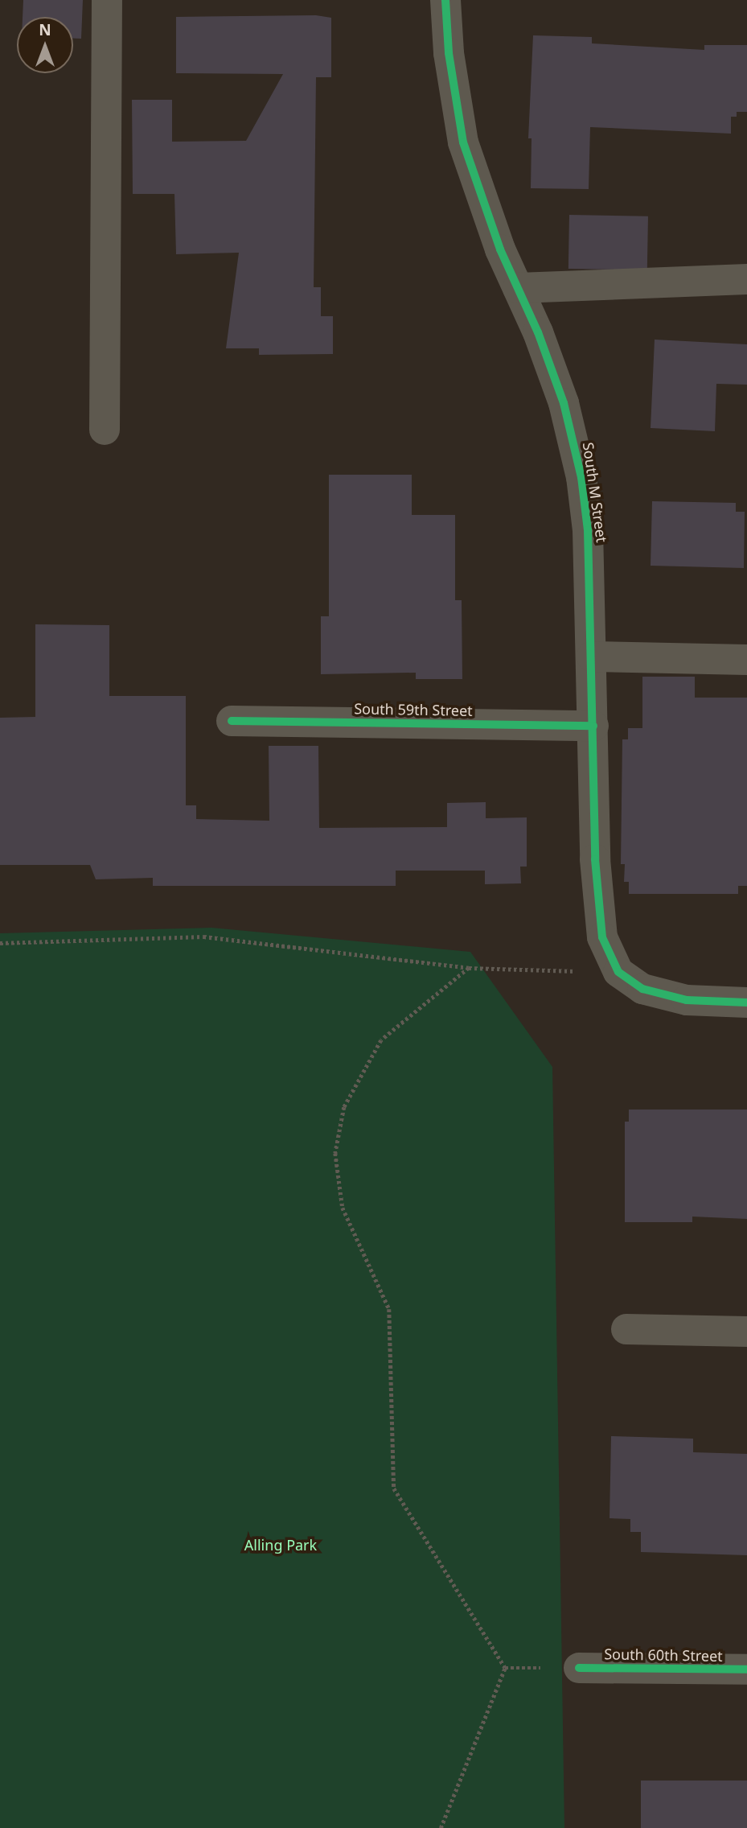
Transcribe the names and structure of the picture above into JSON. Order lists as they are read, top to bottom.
{
  "streets": {
    "street": ["South M Street", "South 59th Street", "South 60th Street"]
  },
  "crossings": [
    ["South M Street", "South 59th Street"]
  ],
  "parks": ["Alling Park"],
  "north": "top"
}
